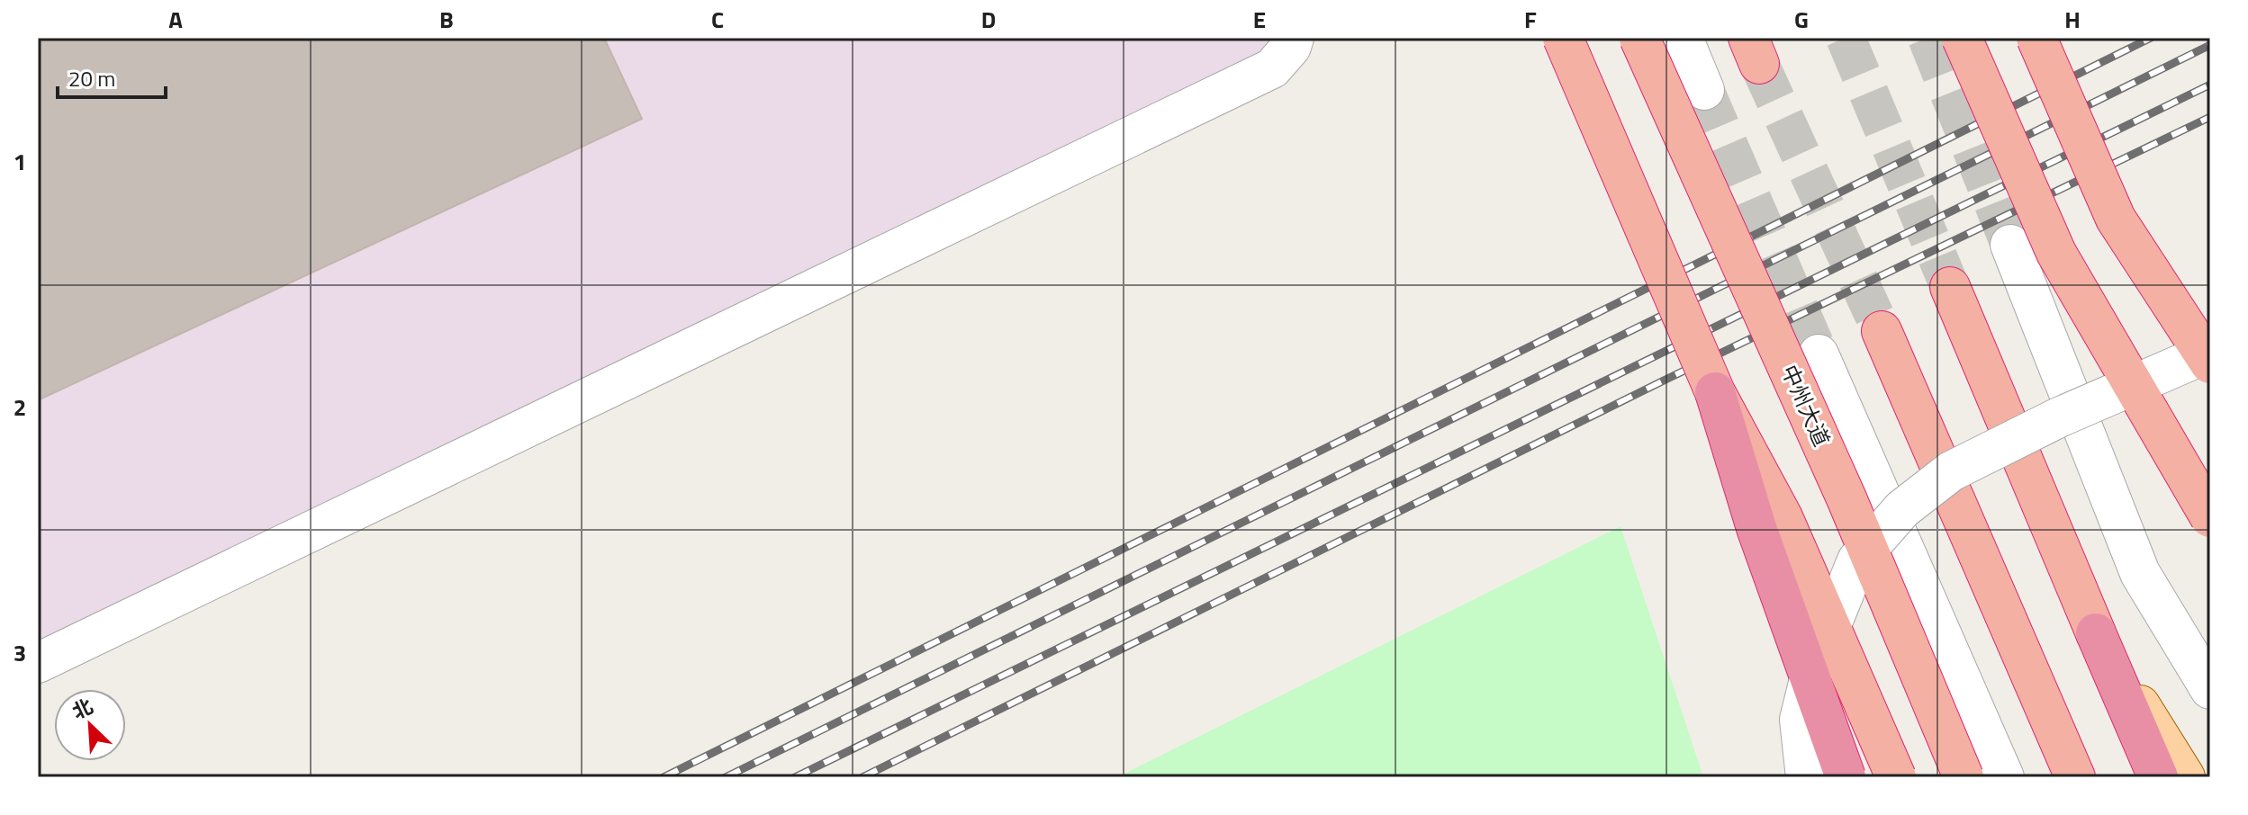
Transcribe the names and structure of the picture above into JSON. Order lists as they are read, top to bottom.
{
  "streets": {
    "highway": ["中州大道"]
  },
  "scale_bar": "20 m",
  "north": "top left",
  "grid": {
    "columns": [
      "A",
      "B",
      "C",
      "D",
      "E",
      "F",
      "G",
      "H"
    ],
    "rows": ["1", "2", "3"]
  }
}
